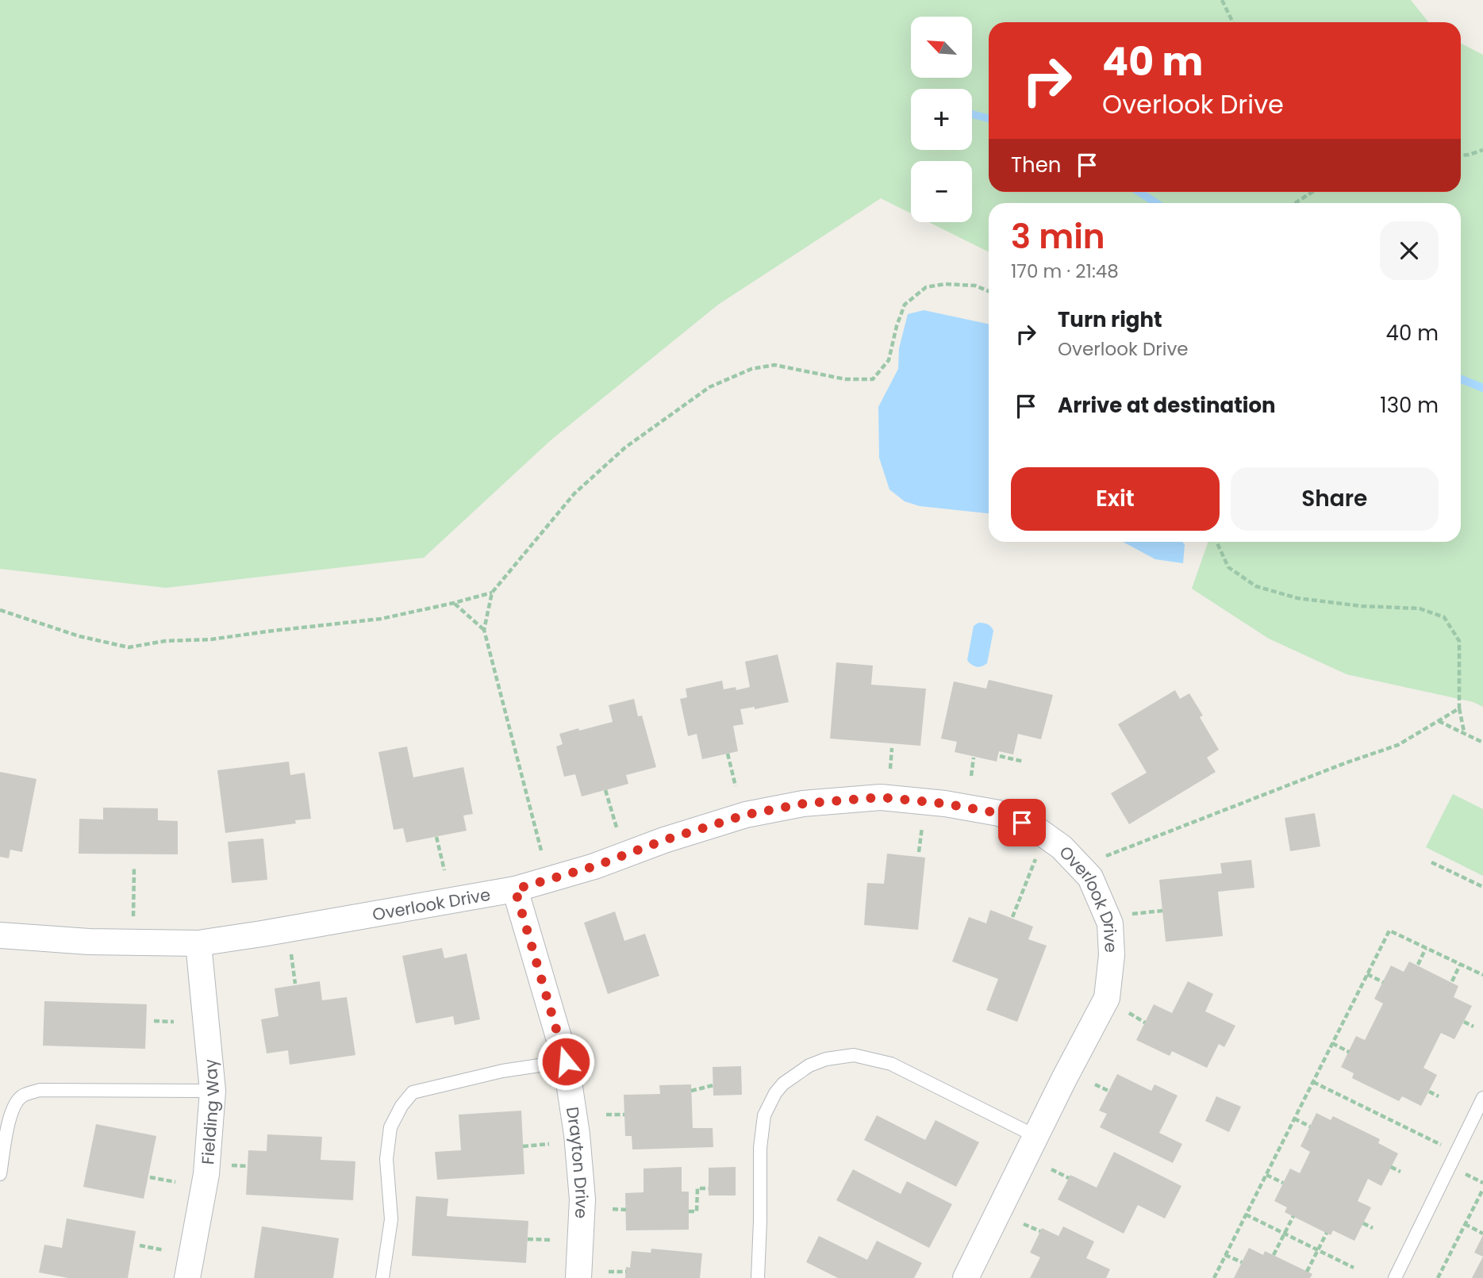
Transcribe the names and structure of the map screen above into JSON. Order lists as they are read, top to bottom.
{
  "streets": {
    "street": ["Overlook Drive", "Fielding Way", "Drayton Drive"]
  },
  "crossings": [
    ["Overlook Drive", "Fielding Way"],
    ["Overlook Drive", "Drayton Drive"]
  ],
  "north": "top left",
  "page": {
    "map_buttons": ["+", "−"],
    "turn": ["40 m", "Overlook Drive"],
    "then": "Then",
    "heading": ["3 min", "170 m · 21:48"],
    "list": [
      {
        "name": "Turn right",
        "note": "Overlook Drive",
        "value": "40 m"
      },
      {
        "name": "Arrive at destination",
        "value": "130 m"
      }
    ],
    "buttons": ["Exit", "Share"]
  }
}
